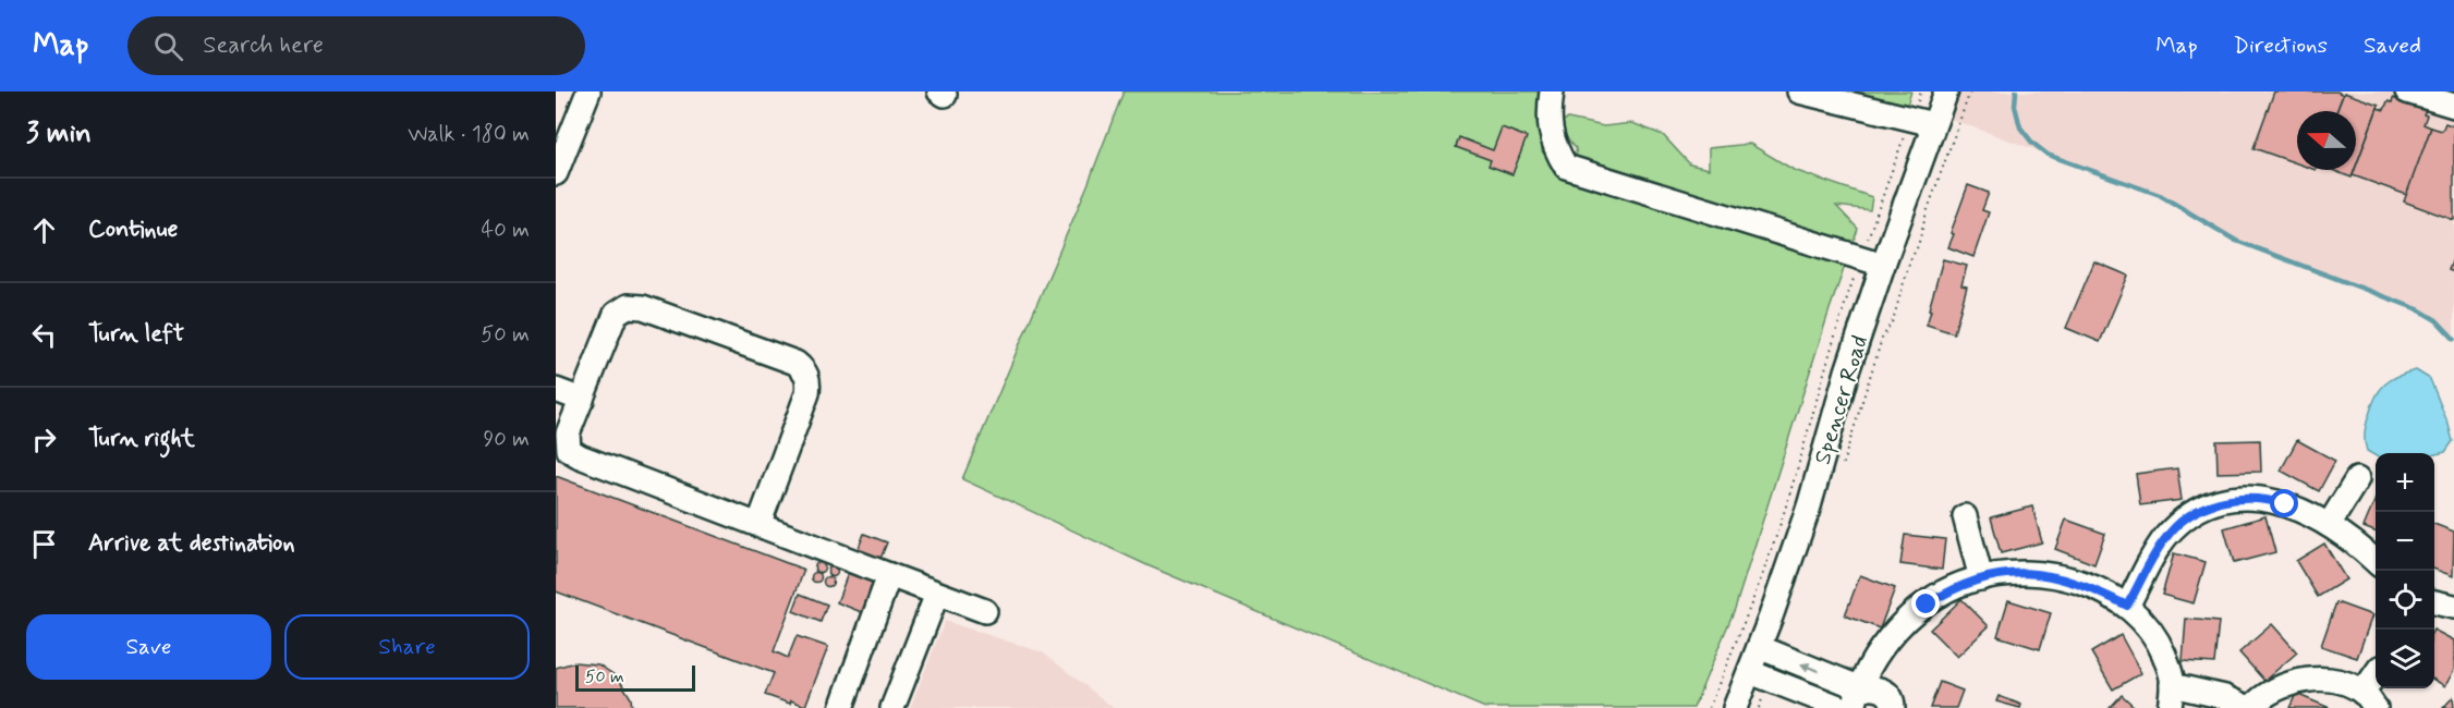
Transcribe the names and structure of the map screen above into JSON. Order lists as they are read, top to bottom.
{
  "streets": {
    "street": ["Spencer Road"]
  },
  "scale_bar": "50 m",
  "north": "left",
  "page": {
    "header": "Map",
    "search": "Search here",
    "nav": ["Map", "Directions", "Saved"],
    "heading": ["3 min", "Walk · 180 m"],
    "list": [
      ["Continue", "40 m"],
      ["Turn left", "50 m"],
      ["Turn right", "90 m"],
      "Arrive at destination"
    ],
    "map_buttons": ["+", "−"],
    "buttons": ["Save", "Share"],
    "scale": "50 m"
  }
}
